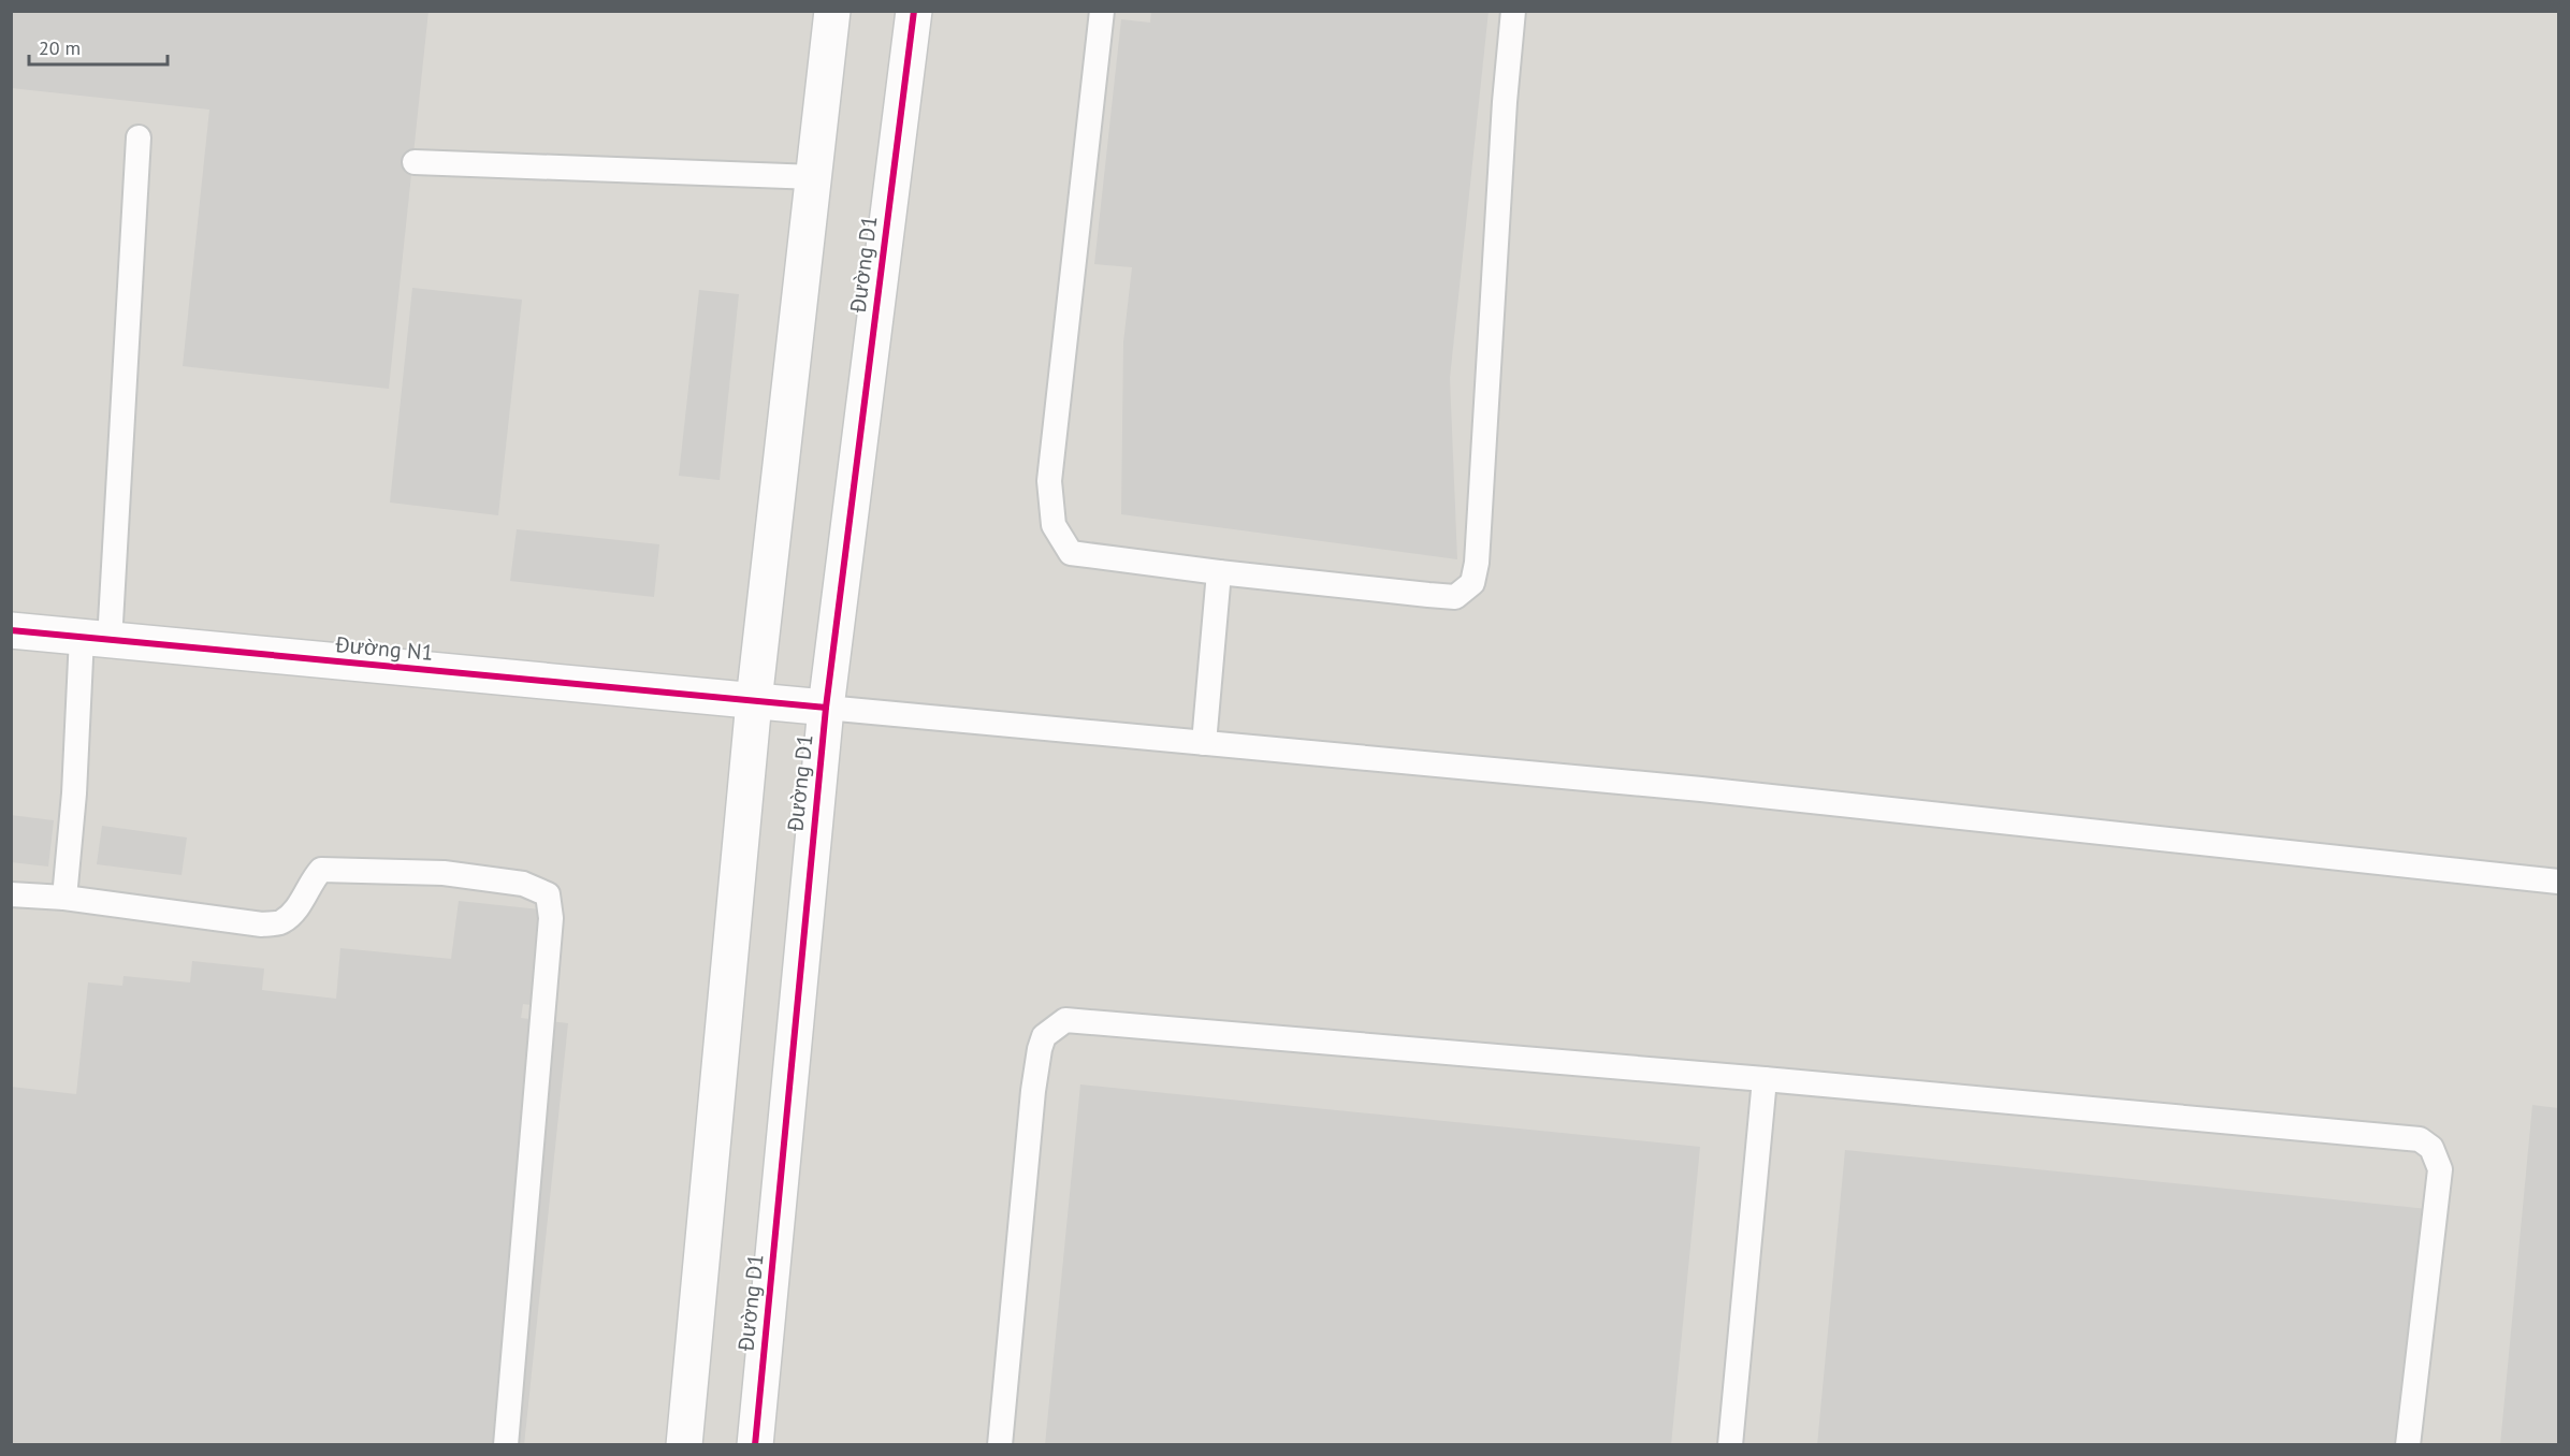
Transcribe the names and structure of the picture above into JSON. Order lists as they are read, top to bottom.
{
  "streets": {
    "street": ["Đường D1", "Đường N1"]
  },
  "crossings": [
    ["Đường D1", "Đường N1"]
  ],
  "scale_bar": "20 m"
}
